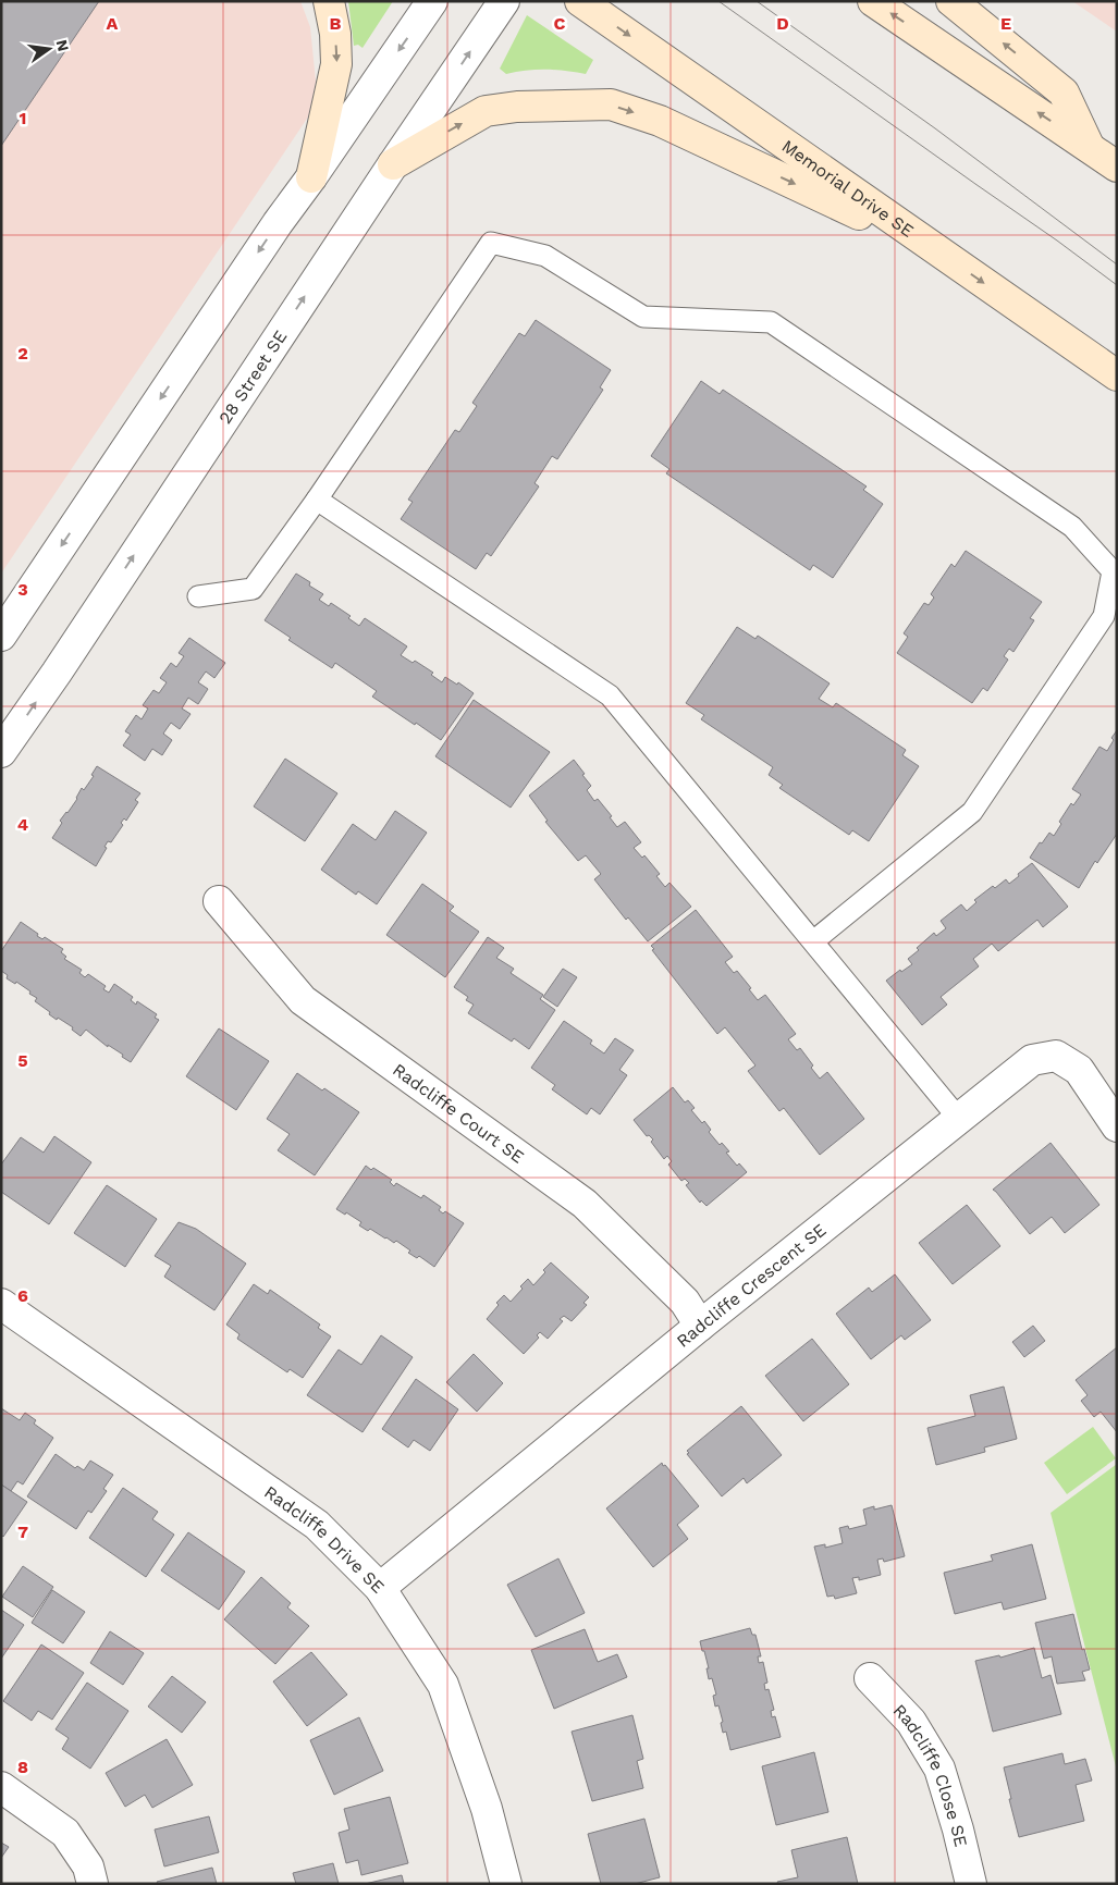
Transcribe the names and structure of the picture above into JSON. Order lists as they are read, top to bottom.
{
  "streets": {
    "main road": ["Memorial Drive SE"],
    "street": [
      "28 Street SE",
      "Radcliffe Court SE",
      "Radcliffe Crescent SE",
      "Radcliffe Drive SE",
      "Radcliffe Close SE"
    ]
  },
  "crossings": [
    ["Radcliffe Court SE", "Radcliffe Crescent SE"],
    ["Radcliffe Crescent SE", "Radcliffe Drive SE"]
  ],
  "north": "right",
  "grid": {
    "columns": [
      "A",
      "B",
      "C",
      "D",
      "E"
    ],
    "rows": [
      "1",
      "2",
      "3",
      "4",
      "5",
      "6",
      "7",
      "8"
    ]
  }
}
